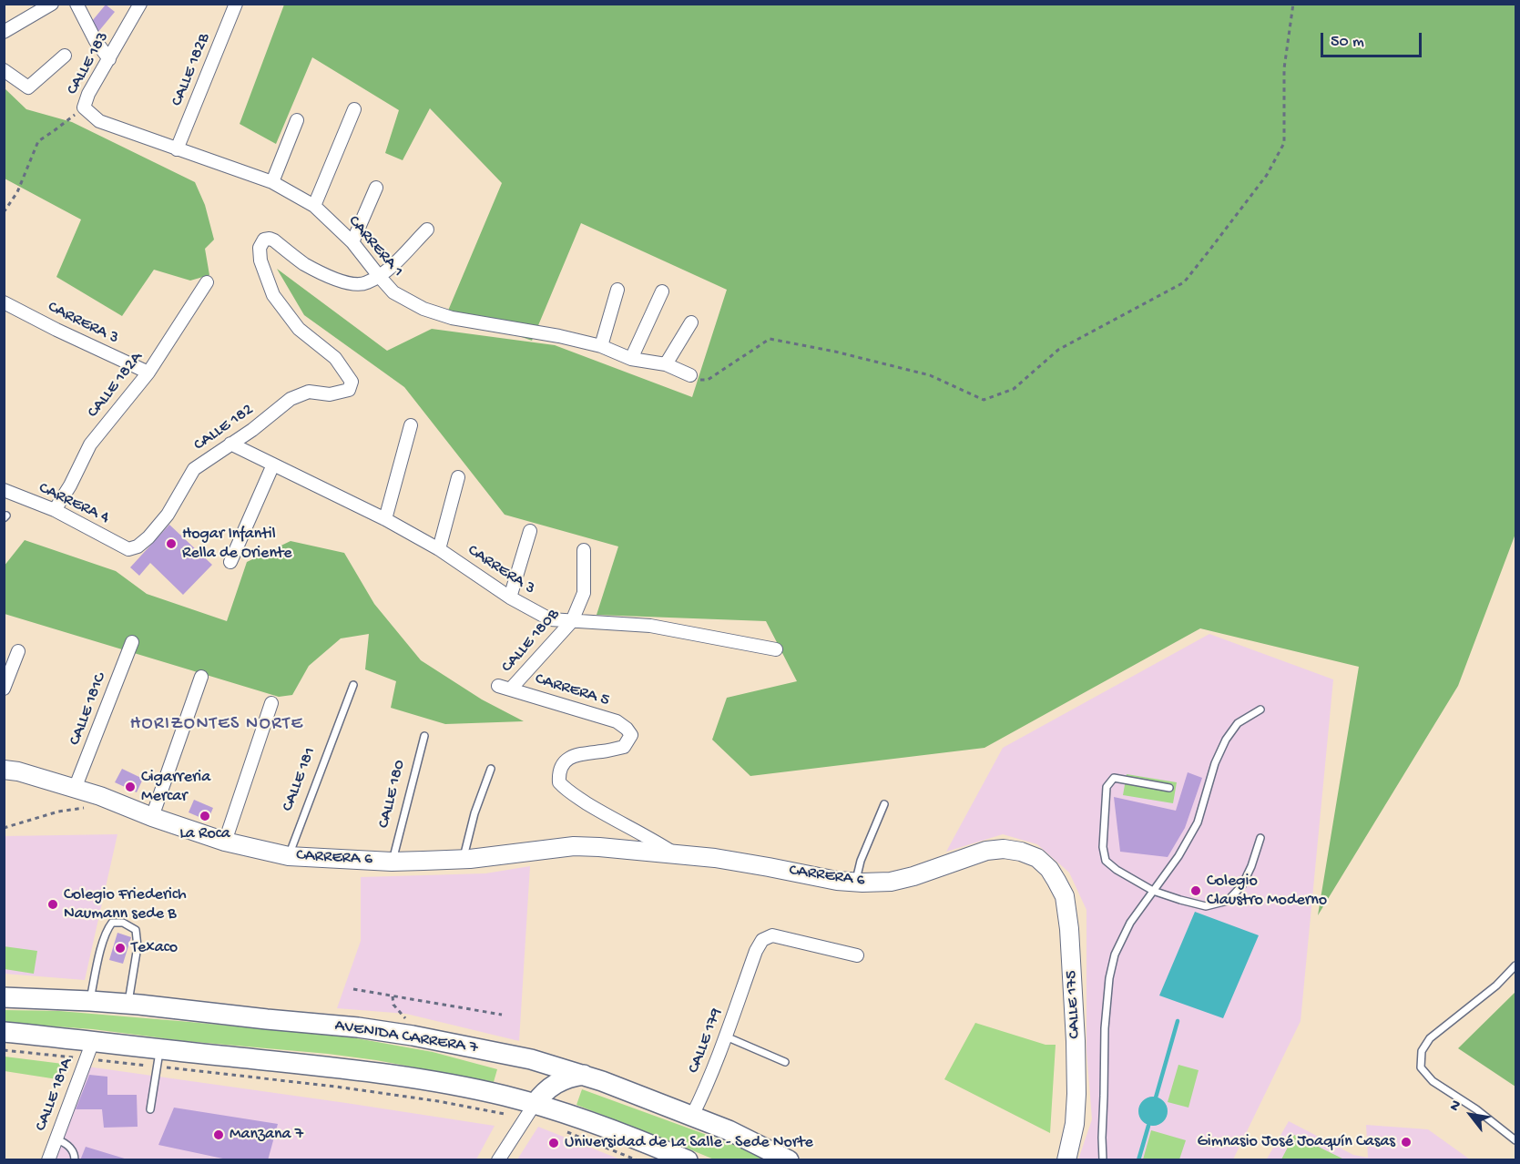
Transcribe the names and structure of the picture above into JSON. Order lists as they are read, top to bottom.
{
  "streets": {
    "main road": ["AVENIDA CARRERA 7"],
    "street": [
      "CALLE 183",
      "CALLE 182B",
      "CARRERA 1",
      "CARRERA 3",
      "CALLE 182A",
      "CALLE 182",
      "CARRERA 4",
      "CALLE 180B",
      "CARRERA 5",
      "CALLE 181C",
      "CARRERA 6",
      "CALLE 175",
      "CALLE 179",
      "CALLE 181A"
    ],
    "lane": ["CALLE 181", "CALLE 180"]
  },
  "crossings": [
    ["CALLE 183", "CARRERA 1"],
    ["CALLE 182B", "CARRERA 1"],
    ["CARRERA 1", "CALLE 182"],
    ["CARRERA 3", "CALLE 182A"],
    ["CARRERA 3", "CALLE 182"],
    ["CARRERA 3", "CALLE 180B"],
    ["CALLE 182A", "CARRERA 4"],
    ["CALLE 182", "CARRERA 4"],
    ["CALLE 180B", "CARRERA 5"],
    ["CARRERA 5", "CARRERA 6"],
    ["CALLE 181C", "CARRERA 6"],
    ["CALLE 181", "CARRERA 6"],
    ["CALLE 180", "CARRERA 6"],
    ["CARRERA 6", "CALLE 175"],
    ["AVENIDA CARRERA 7", "CALLE 179"]
  ],
  "districts": ["HORIZONTES NORTE"],
  "places": [
    "Hogar Infantil Rella de Oriente",
    "Cigarreria Mercar",
    "La Roca",
    "Colegio Claustro Moderno",
    "Colegio Friederich Naumann sede B",
    "Texaco",
    "Manzana 7",
    "Gimnasio José Joaquín Casas",
    "Universidad de La Salle - Sede Norte"
  ],
  "scale_bar": "50 m",
  "north": "top left"
}
